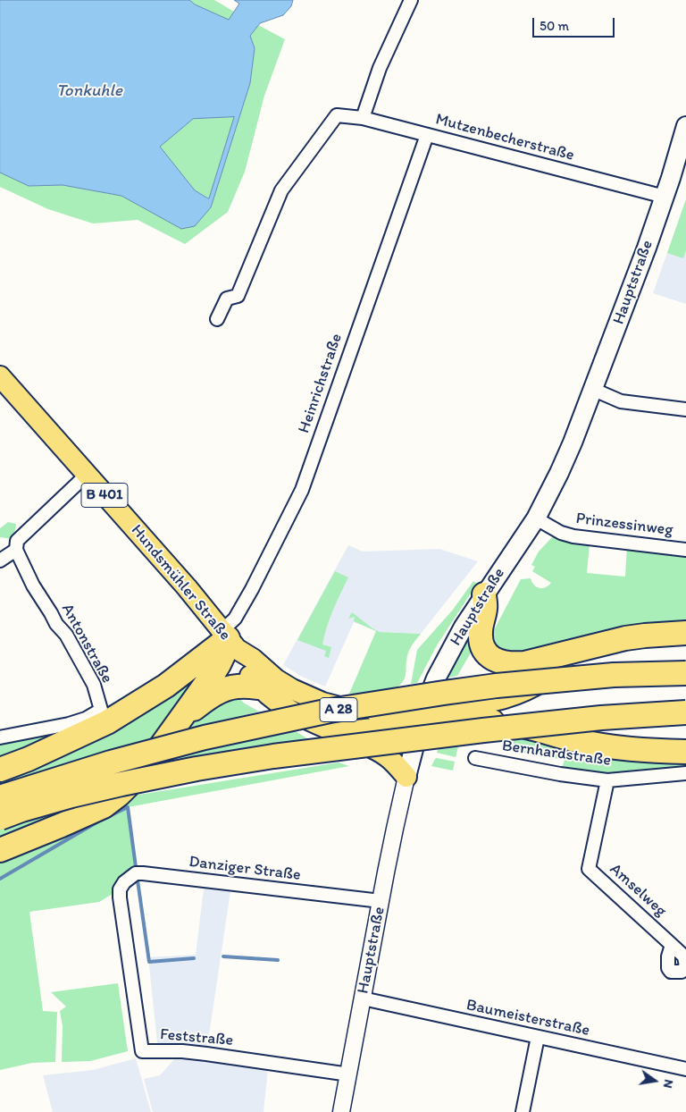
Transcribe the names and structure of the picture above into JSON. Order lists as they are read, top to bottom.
{
  "streets": {
    "highway": ["A 28"],
    "main road": ["Hauptstraße", "B 401", "Hundsmühler Straße"],
    "street": [
      "Mutzenbecherstraße",
      "Heinrichstraße",
      "Prinzessinweg",
      "Antonstraße",
      "Bernhardstraße",
      "Danziger Straße",
      "Amselweg",
      "Baumeisterstraße",
      "Feststraße"
    ]
  },
  "crossings": [
    ["Mutzenbecherstraße", "Hauptstraße"],
    ["Mutzenbecherstraße", "Heinrichstraße"],
    ["Hauptstraße", "Prinzessinweg"],
    ["Hauptstraße", "Hundsmühler Straße"],
    ["Hauptstraße", "Danziger Straße"],
    ["Hauptstraße", "Baumeisterstraße"],
    ["Hauptstraße", "Feststraße"],
    ["Heinrichstraße", "Hundsmühler Straße"],
    ["Bernhardstraße", "Amselweg"],
    ["Danziger Straße", "Feststraße"]
  ],
  "water": ["Tonkuhle"],
  "scale_bar": "50 m",
  "north": "right"
}
